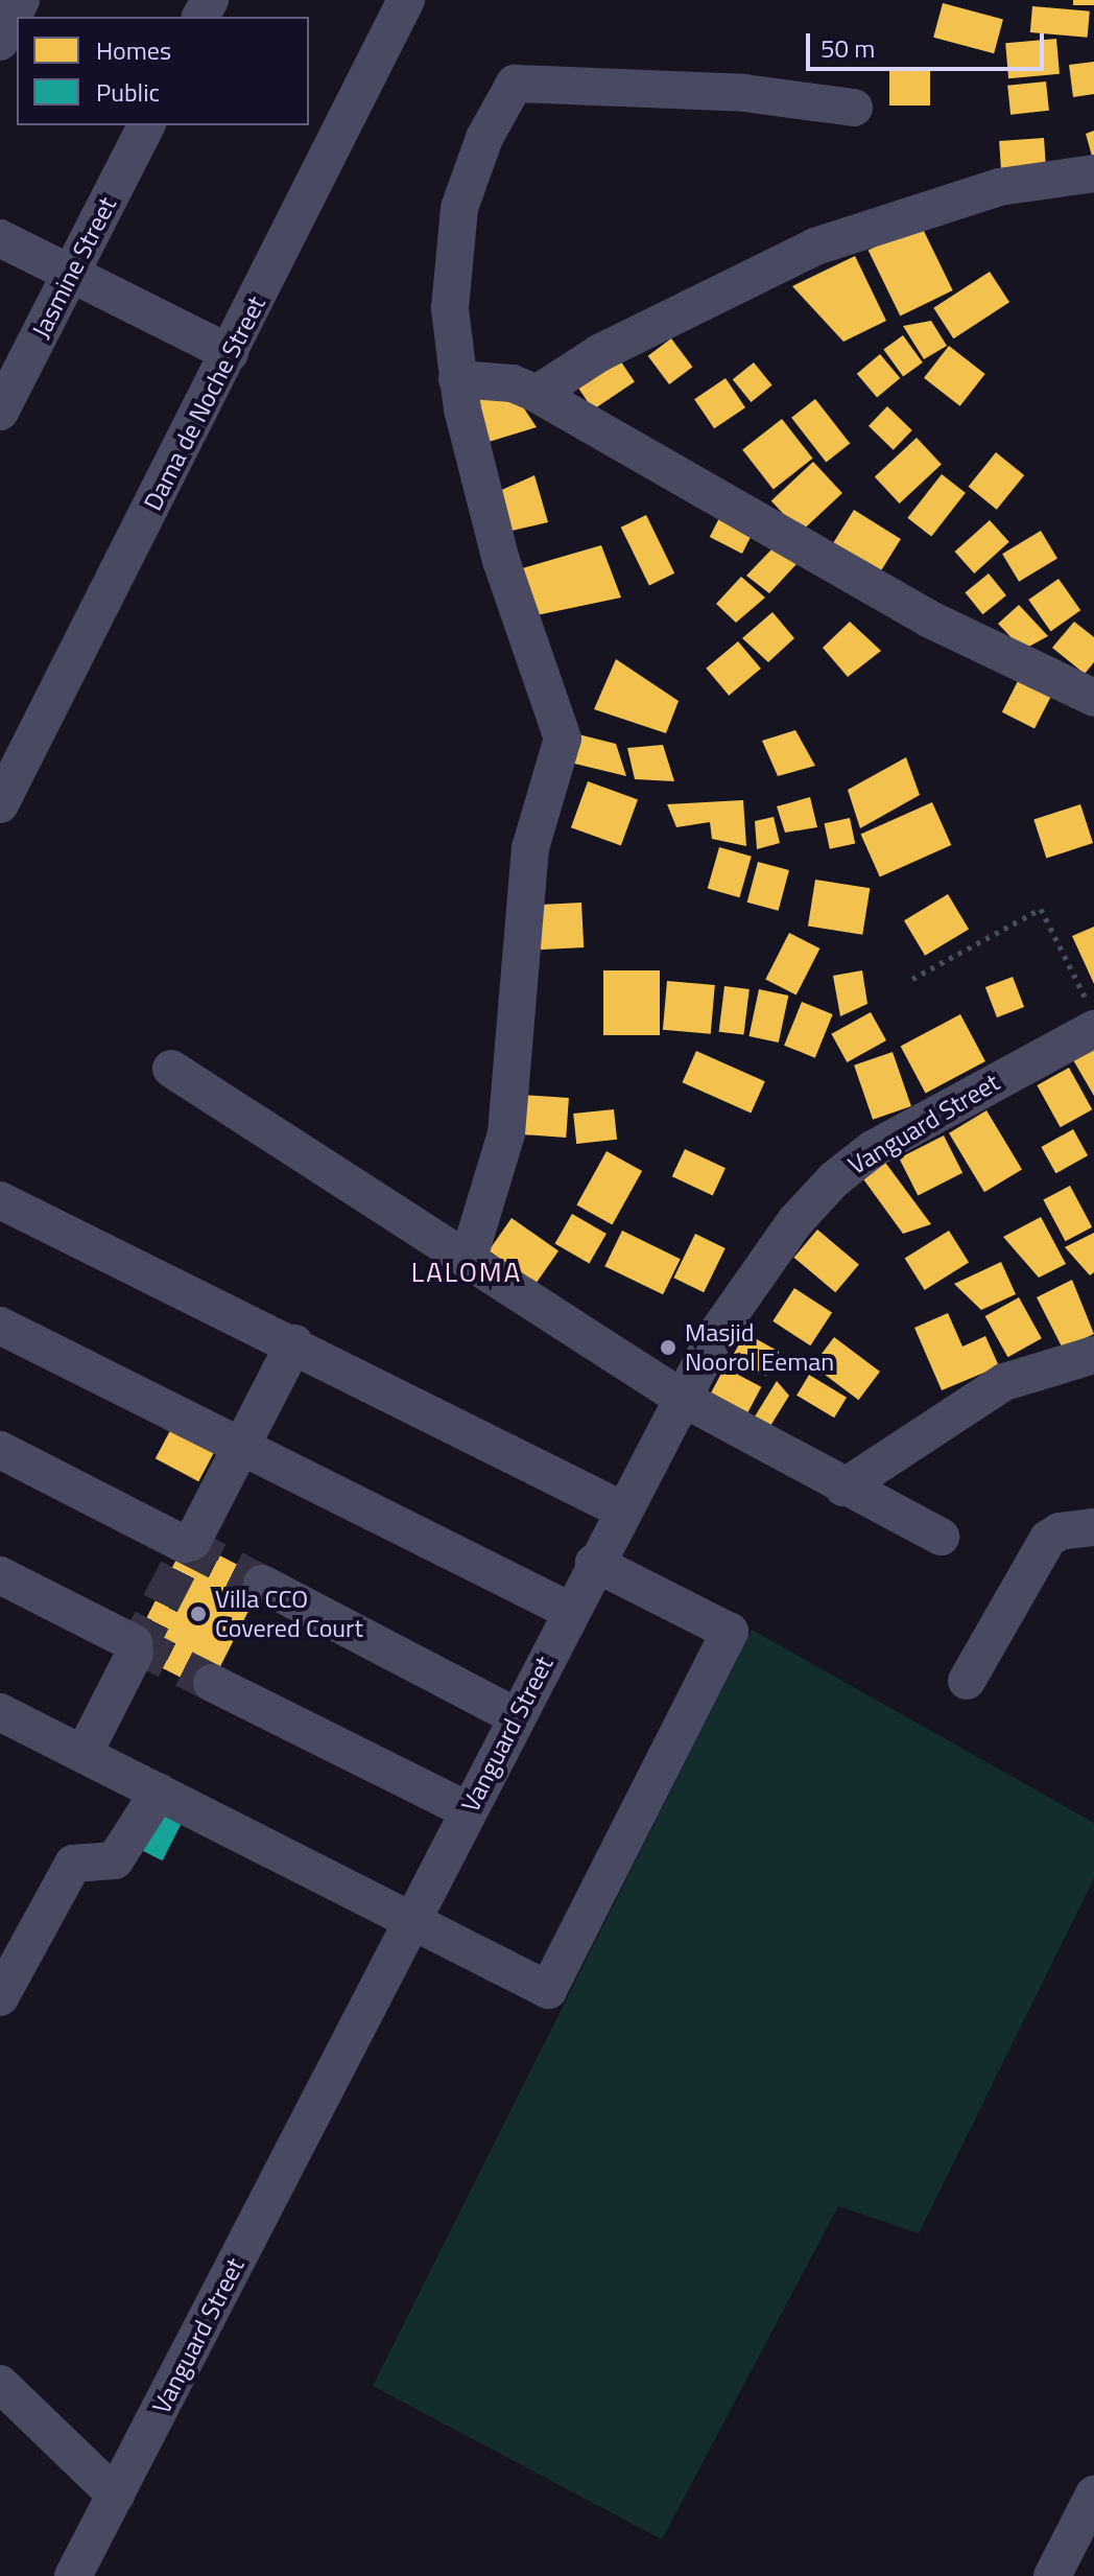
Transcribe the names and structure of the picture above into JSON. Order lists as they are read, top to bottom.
{
  "streets": {
    "street": ["Jasmine Street", "Dama de Noche Street", "Vanguard Street"]
  },
  "districts": ["LALOMA"],
  "places": ["Masjid Noorol Eeman", "Villa CCO Covered Court"],
  "legend": ["Homes", "Public"],
  "scale_bar": "50 m"
}
